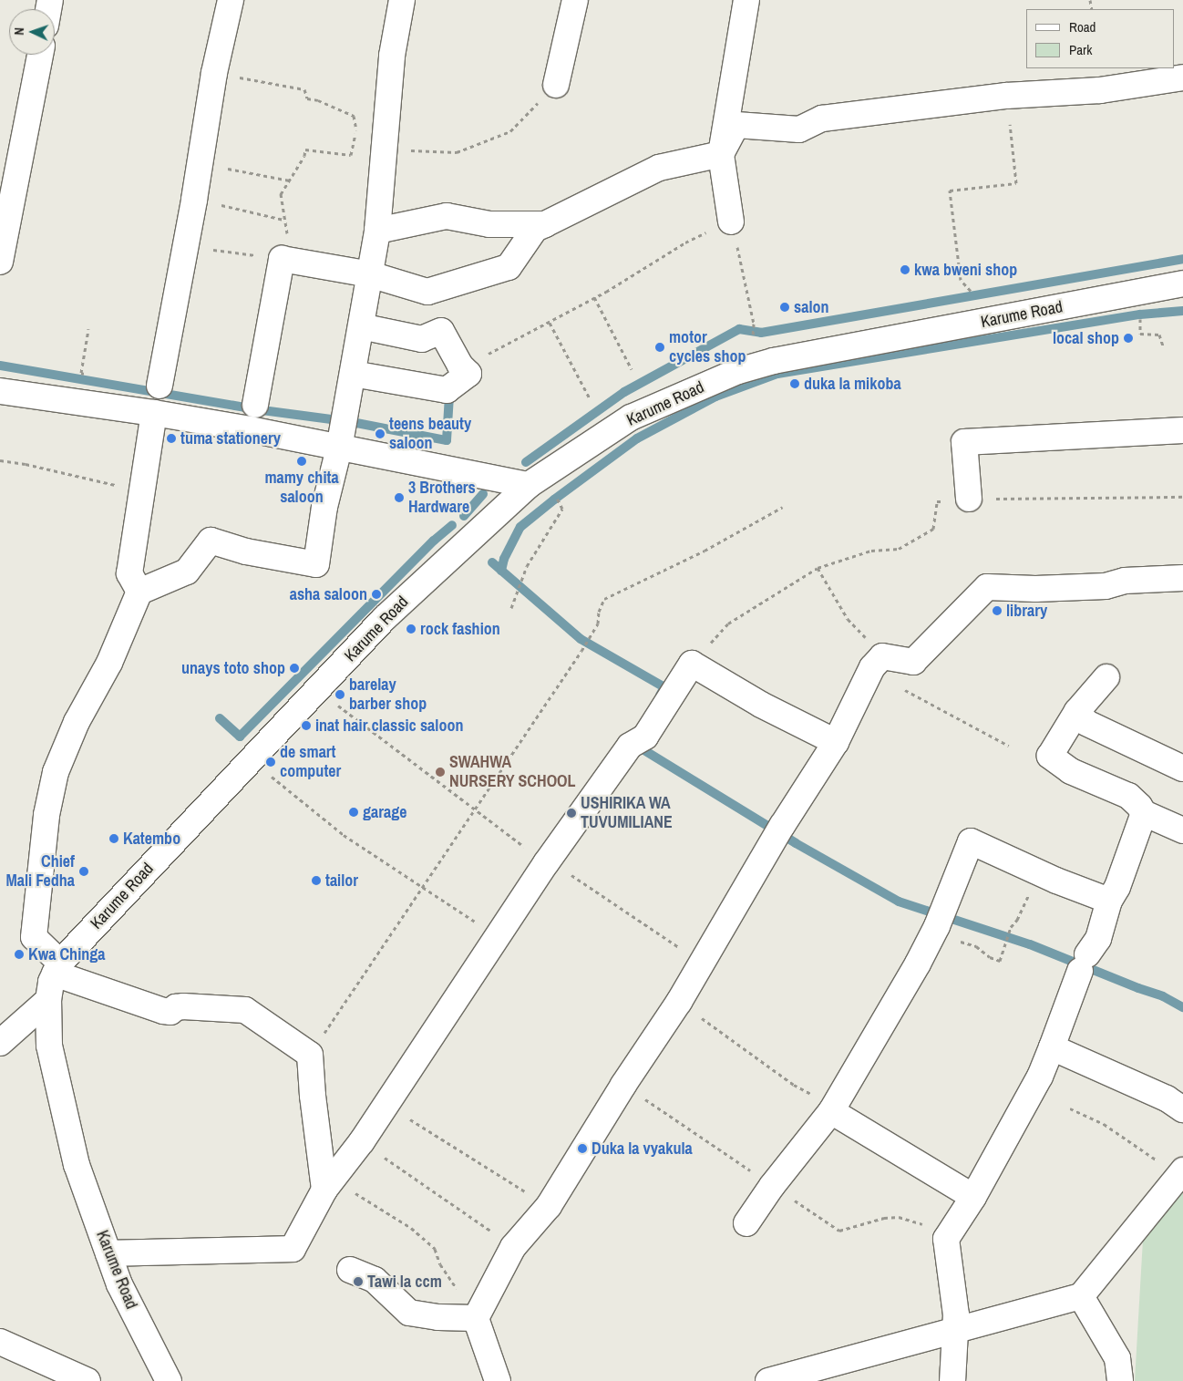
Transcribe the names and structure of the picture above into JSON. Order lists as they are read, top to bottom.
{
  "streets": {
    "street": ["Karume Road"]
  },
  "places": [
    "kwa bweni shop",
    "salon",
    "local shop",
    "motor cycles shop",
    "duka la mikoba",
    "teens beauty saloon",
    "tuma stationery",
    "mamy chita saloon",
    "3 Brothers Hardware",
    "asha saloon",
    "library",
    "rock fashion",
    "unays toto shop",
    "barelay barber shop",
    "inat hair classic saloon",
    "de smart computer",
    "SWAHWA NURSERY SCHOOL",
    "garage",
    "USHIRIKA WA TUVUMILIANE",
    "Katembo",
    "Chief Mali Fedha",
    "tailor",
    "Kwa Chinga",
    "Duka la vyakula",
    "Tawi la ccm"
  ],
  "legend": ["Road", "Park"],
  "north": "left"
}
